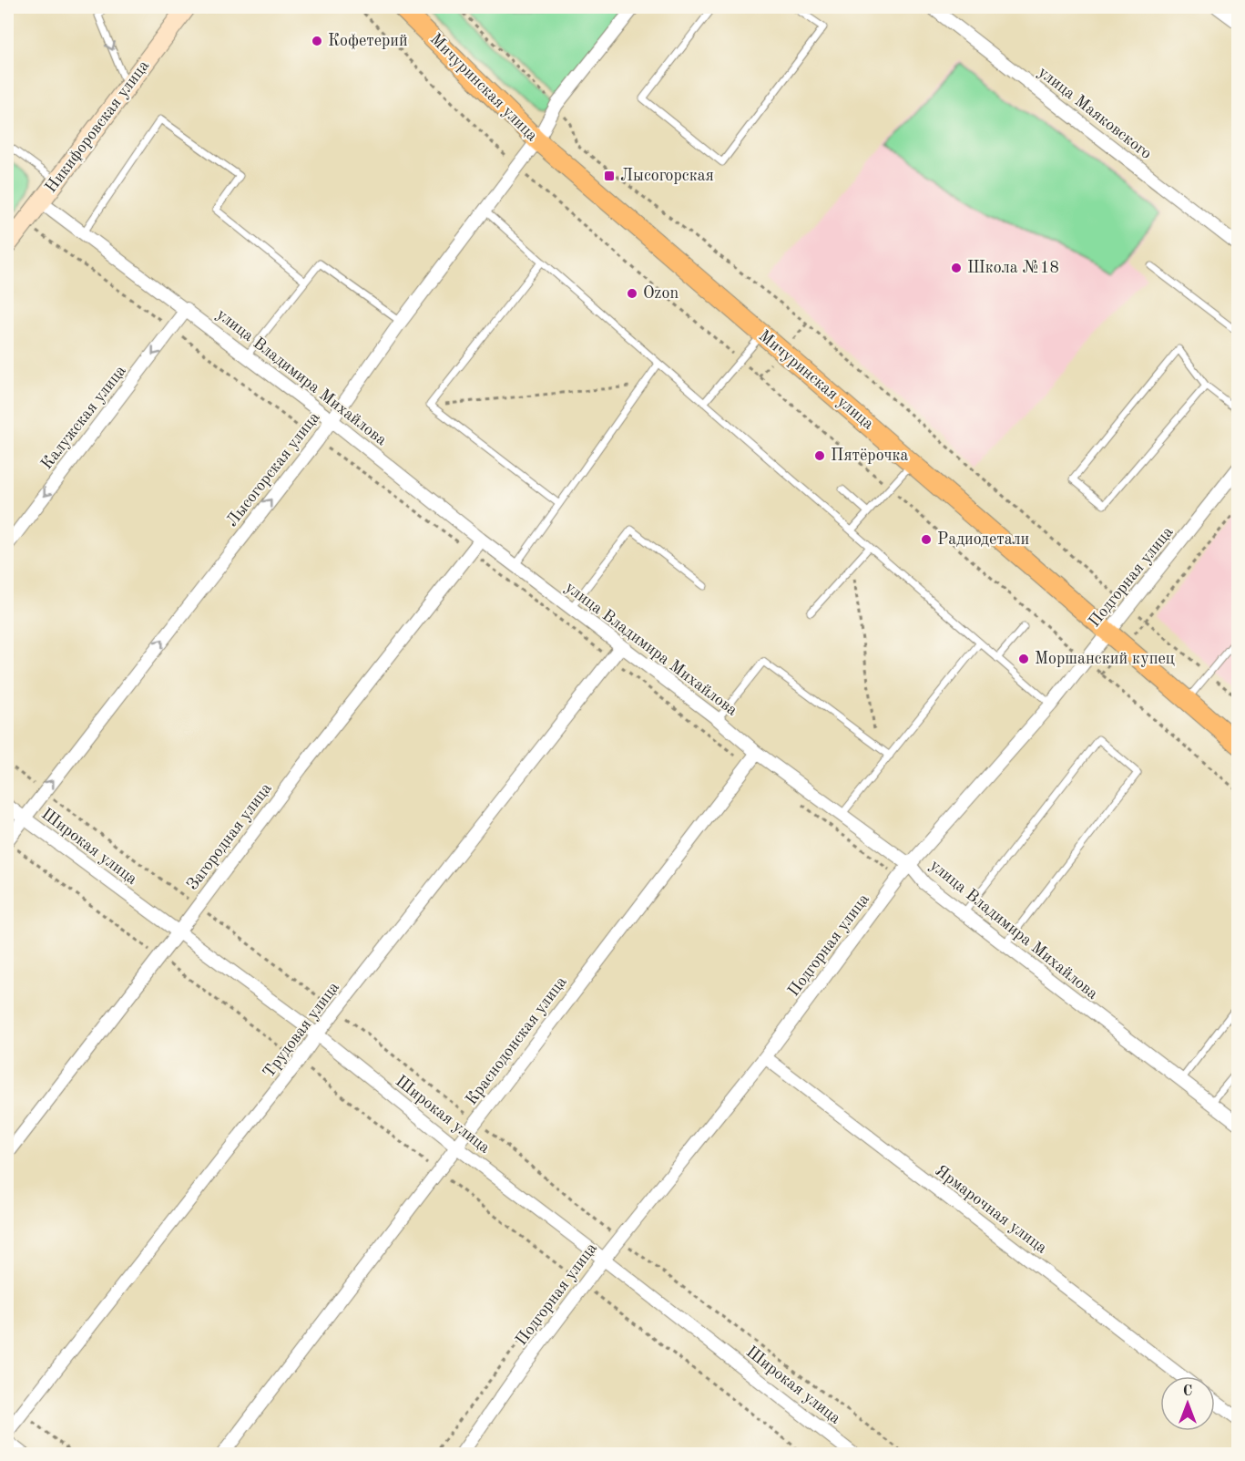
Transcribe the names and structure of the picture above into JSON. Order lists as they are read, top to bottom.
{
  "streets": {
    "main road": ["Мичуринская улица", "Никифоровская улица"],
    "street": [
      "улица Маяковского",
      "улица Владимира Михайлова",
      "Калужская улица",
      "Лысогорская улица",
      "Подгорная улица",
      "Загородная улица",
      "Широкая улица",
      "Трудовая улица",
      "Краснодонская улица",
      "Ярмарочная улица"
    ]
  },
  "crossings": [
    ["Мичуринская улица", "Лысогорская улица"],
    ["Мичуринская улица", "Подгорная улица"],
    ["Никифоровская улица", "улица Владимира Михайлова"],
    ["улица Владимира Михайлова", "Калужская улица"],
    ["улица Владимира Михайлова", "Лысогорская улица"],
    ["улица Владимира Михайлова", "Подгорная улица"],
    ["улица Владимира Михайлова", "Загородная улица"],
    ["улица Владимира Михайлова", "Трудовая улица"],
    ["улица Владимира Михайлова", "Краснодонская улица"],
    ["Лысогорская улица", "Широкая улица"],
    ["Подгорная улица", "Широкая улица"],
    ["Подгорная улица", "Ярмарочная улица"],
    ["Загородная улица", "Широкая улица"],
    ["Широкая улица", "Трудовая улица"],
    ["Широкая улица", "Краснодонская улица"]
  ],
  "one_way": ["Калужская улица", "Лысогорская улица"],
  "places": {
    "other": [
      "Кофетерий",
      "Школа №18",
      "Ozon",
      "Пятёрочка",
      "Радиодетали",
      "Моршанский купец"
    ],
    "transit": ["Лысогорская"]
  },
  "north": "top"
}
